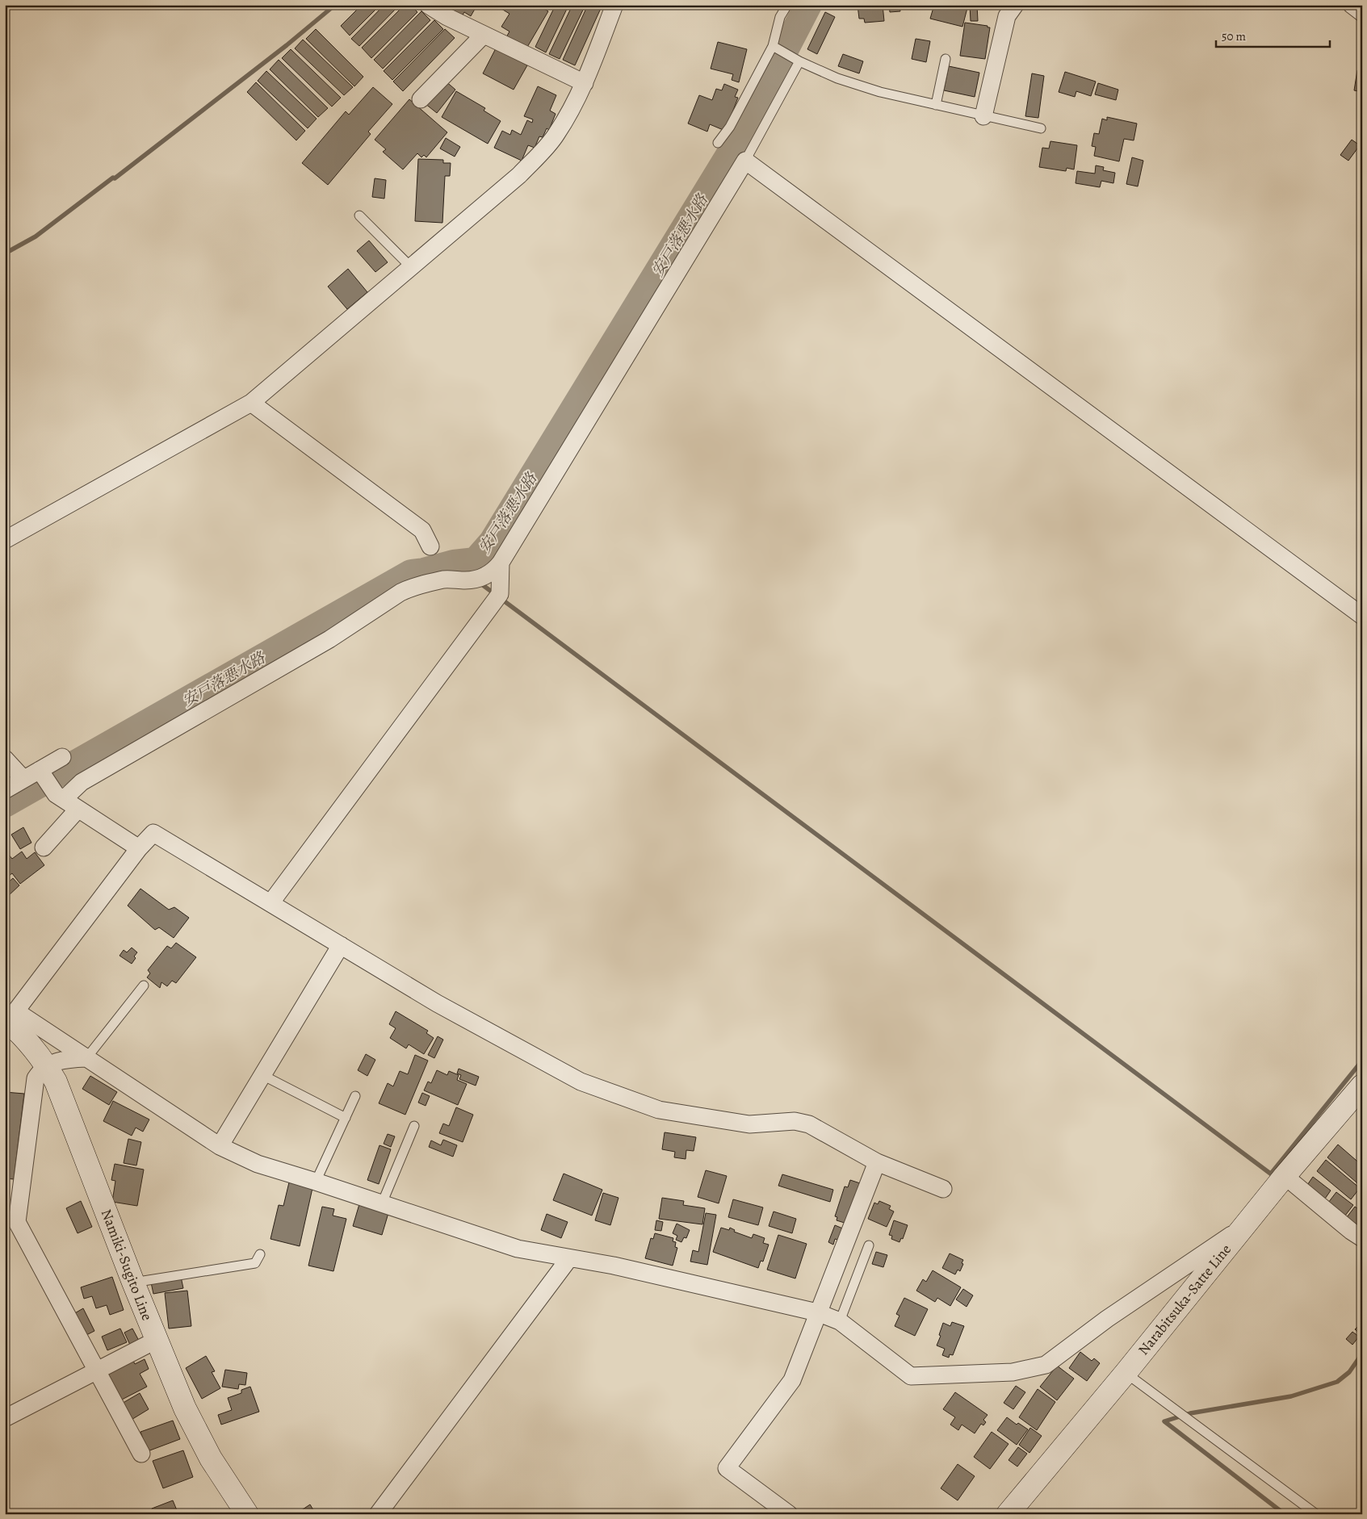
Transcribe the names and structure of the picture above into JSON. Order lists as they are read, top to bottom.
{
  "streets": {
    "main road": ["Namiki-Sugito Line", "Narabitsuka-Satte Line"]
  },
  "water": ["安戸落悪水路"],
  "scale_bar": "50 m"
}
